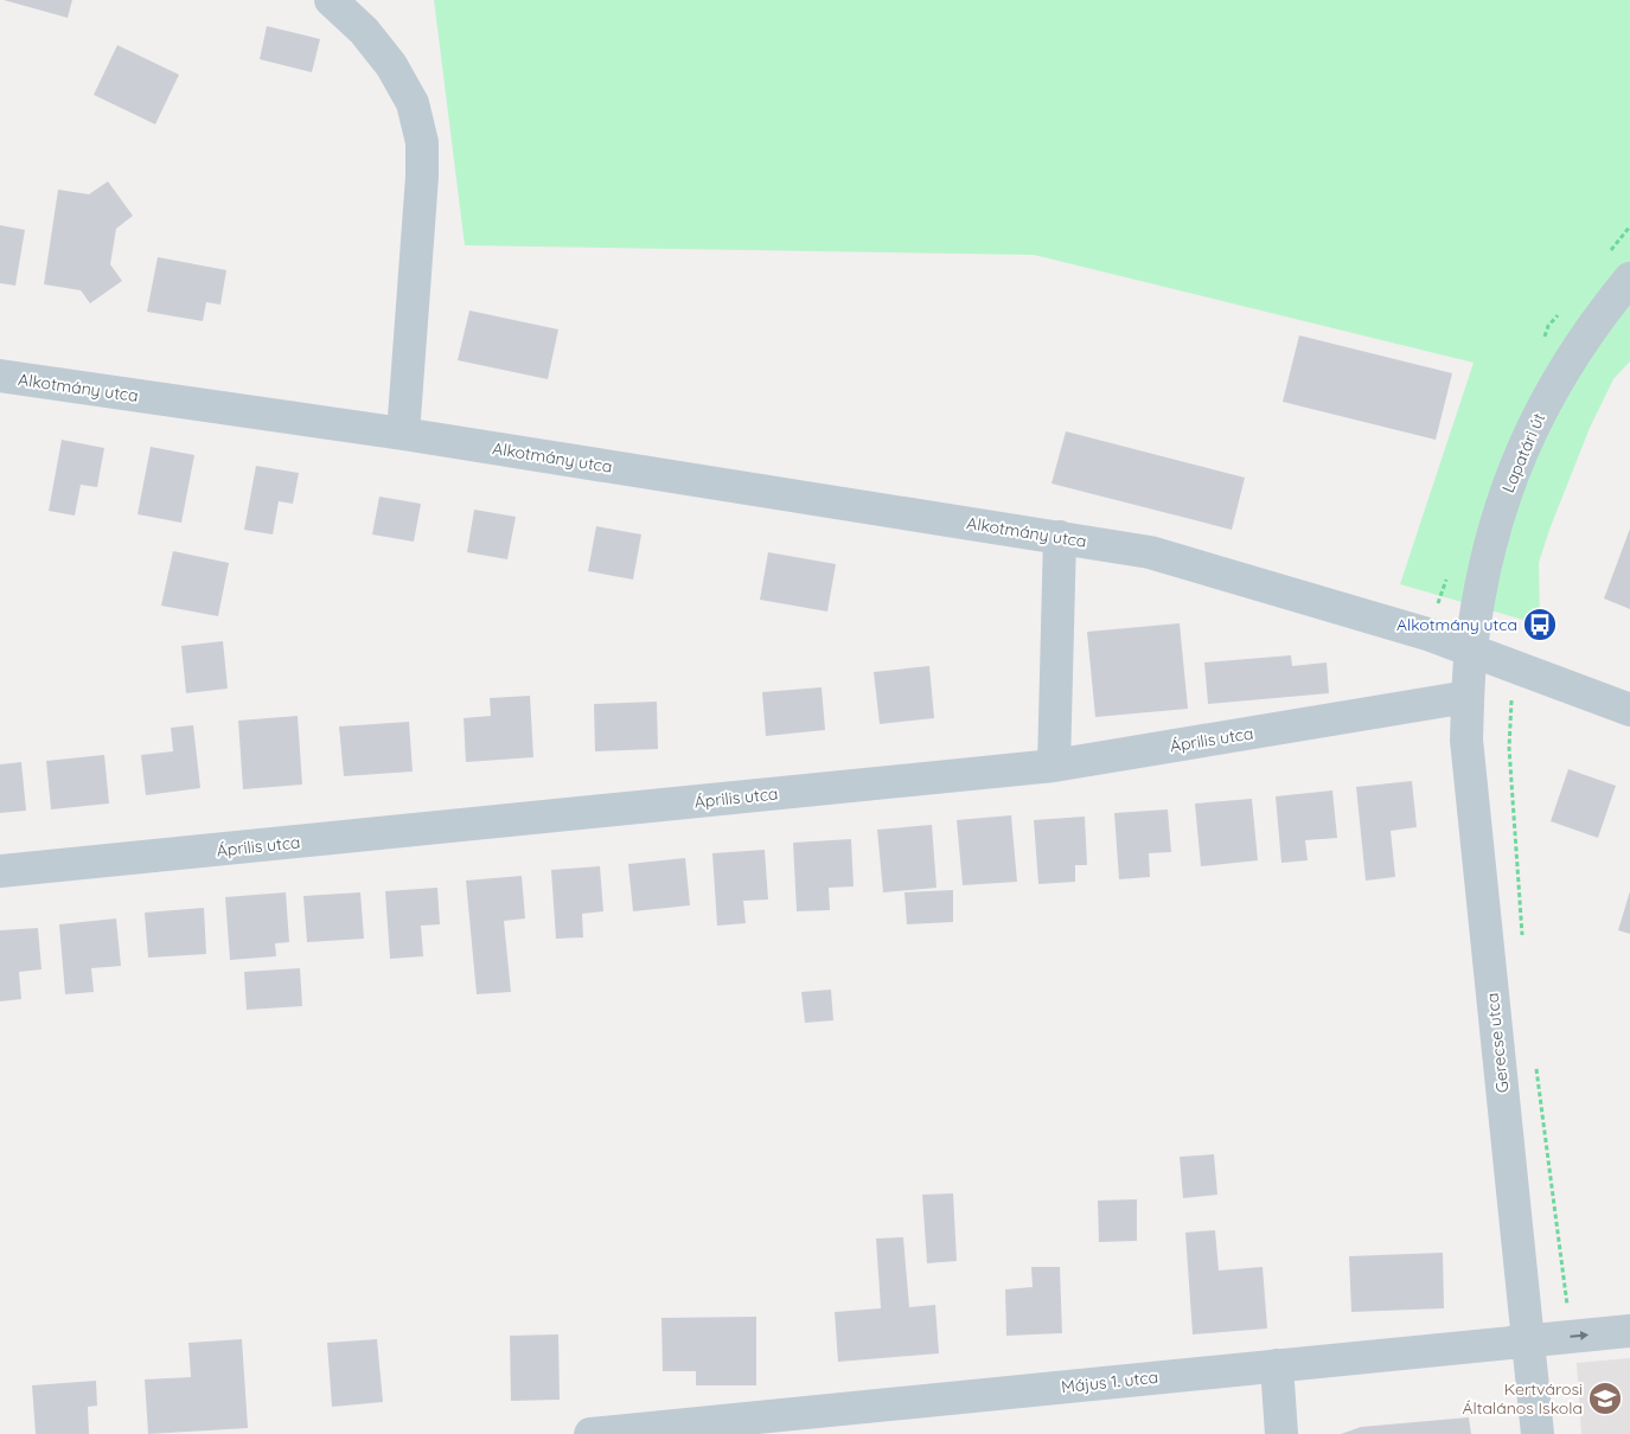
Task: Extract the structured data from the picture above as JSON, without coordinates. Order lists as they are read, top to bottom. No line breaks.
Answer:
{"streets":{"street":["Alkotmány utca","Lapatári út","Április utca","Gerecse utca","Május 1. utca"]},"crossings":[["Alkotmány utca","Lapatári út"],["Alkotmány utca","Gerecse utca"],["Lapatári út","Gerecse utca"],["Április utca","Gerecse utca"],["Gerecse utca","Május 1. utca"]],"places":{"bus stop":["Alkotmány utca"],"school or university":["Kertvárosi Általános Iskola"]}}
